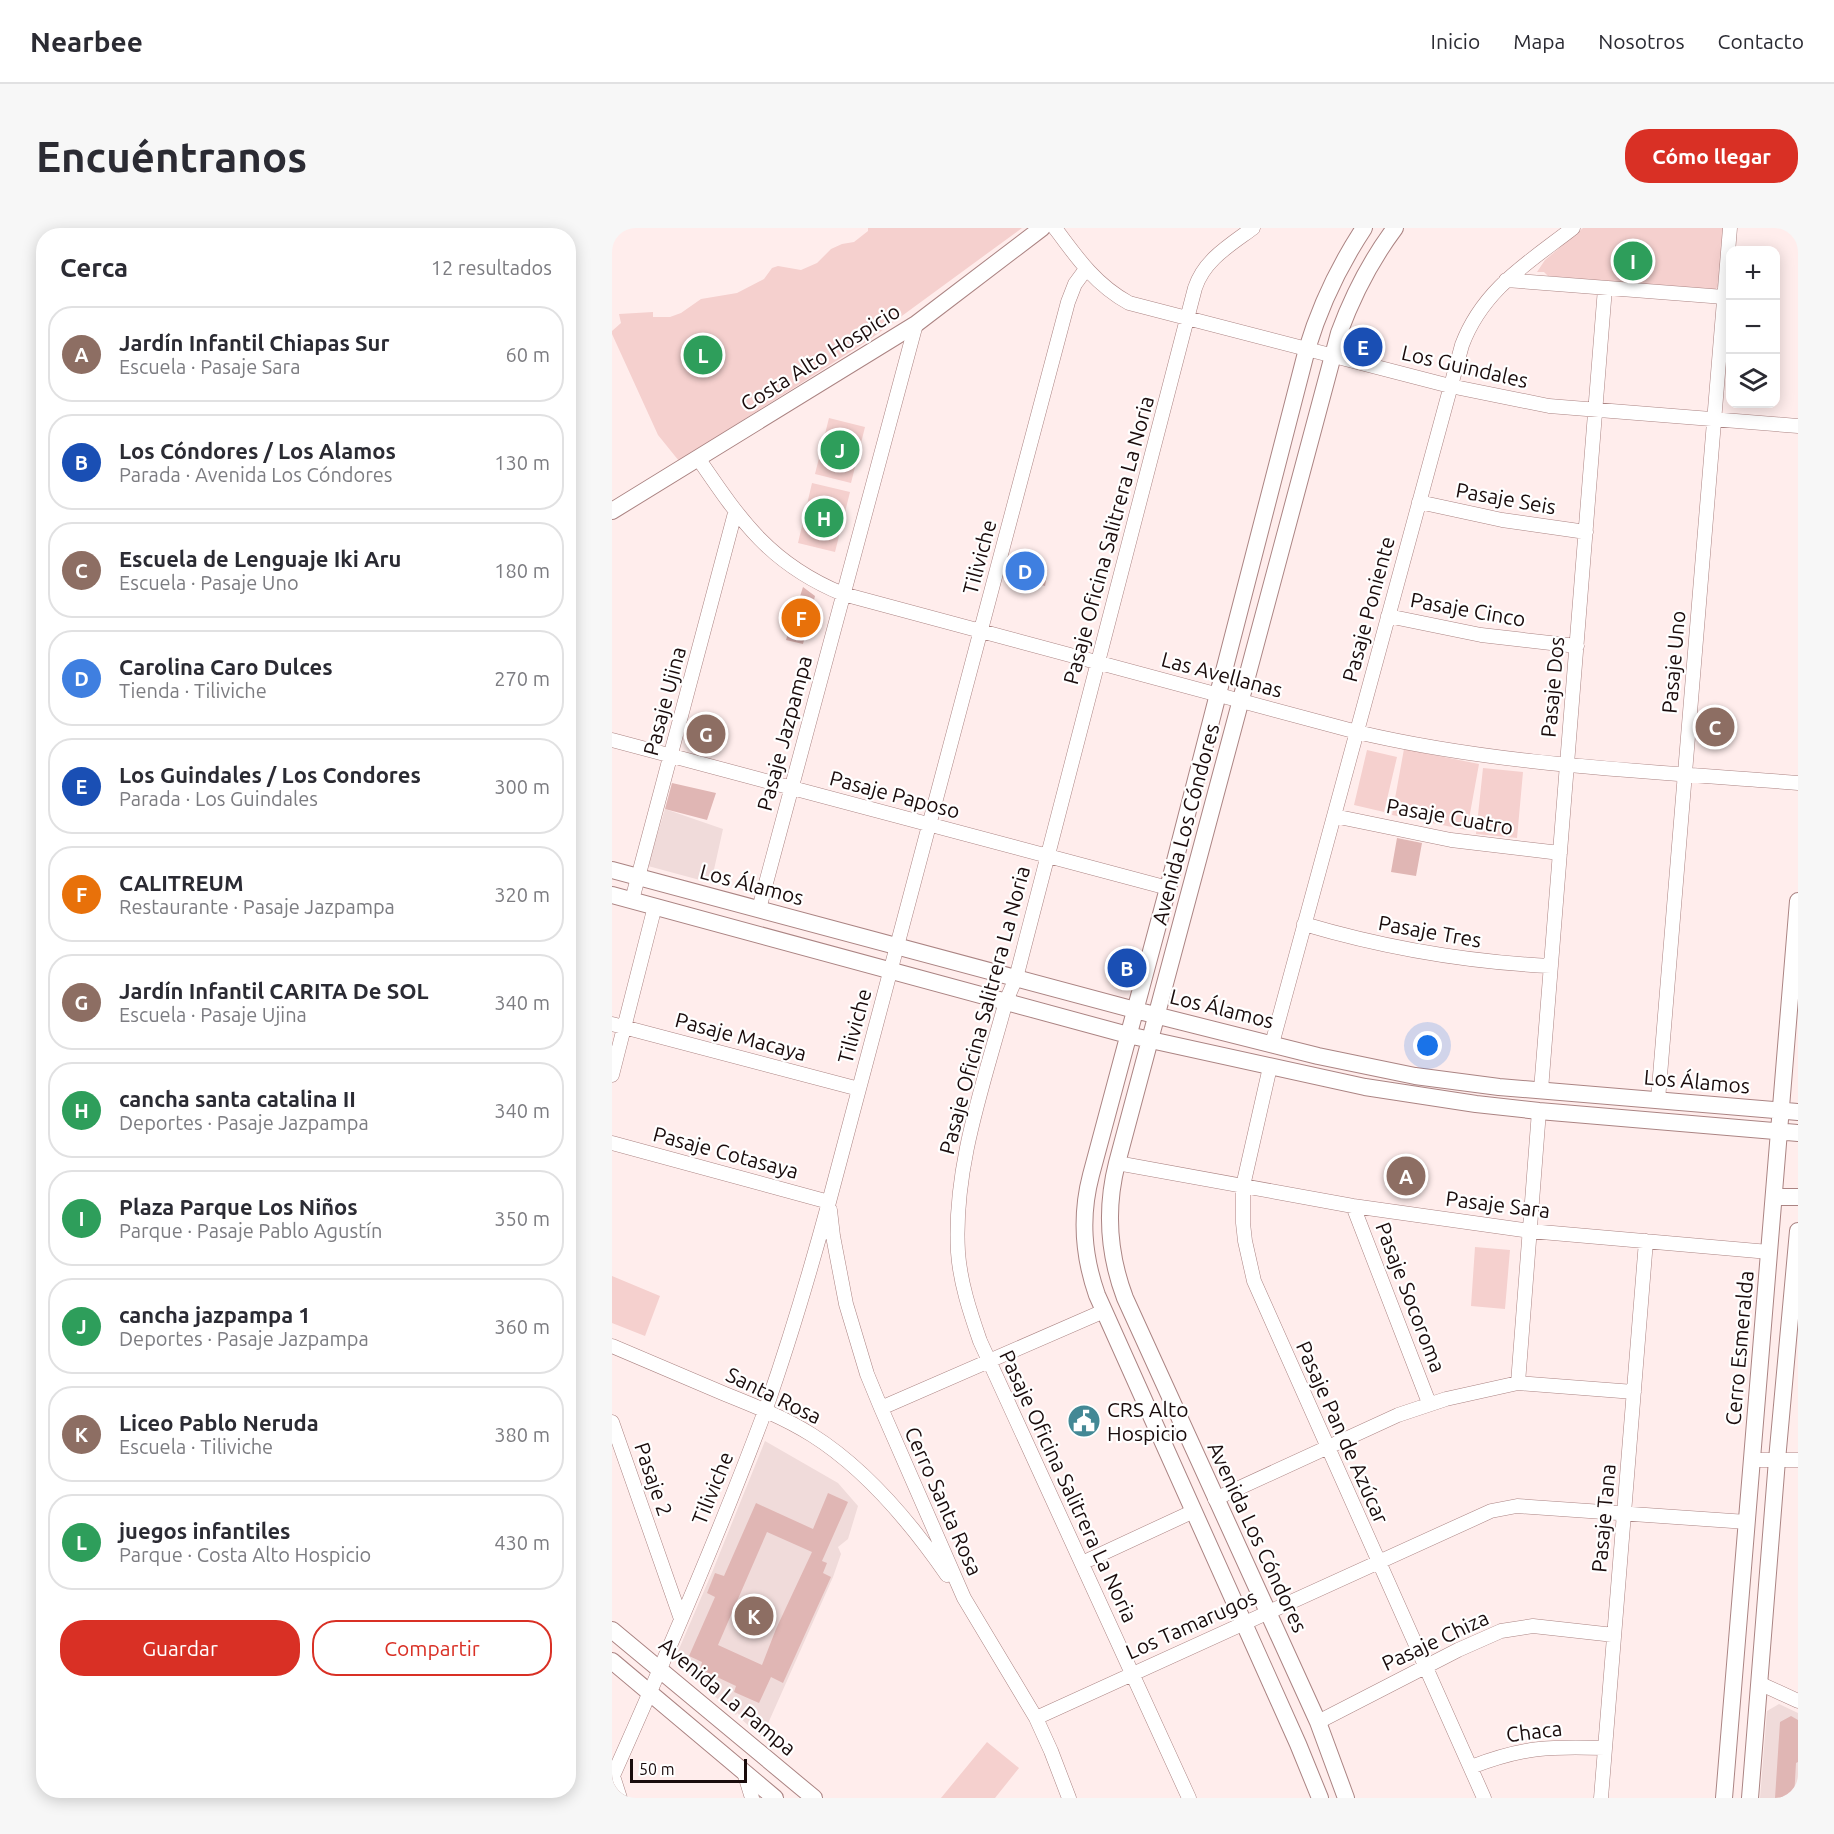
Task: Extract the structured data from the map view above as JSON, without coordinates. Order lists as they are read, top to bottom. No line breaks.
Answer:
{"streets":{"street":["Costa Alto Hospicio","Los Guindales","Pasaje Seis","Pasaje Oficina Salitrera La Noria","Tiliviche","Pasaje Poniente","Pasaje Cinco","Pasaje Uno","Las Avellanas","Pasaje Dos","Pasaje Ujina","Pasaje Jazpampa","Pasaje Paposo","Pasaje Cuatro","Avenida Los Cóndores","Los Álamos","Pasaje Tres","Pasaje Macaya","Pasaje Cotasaya","Pasaje Sara","Pasaje Socoroma","Cerro Esmeralda","Santa Rosa","Pasaje Pan de Azúcar","Pasaje 2","Cerro Santa Rosa","Pasaje Tana","Los Tamarugos","Pasaje Chiza","Avenida La Pampa","Chaca"]},"crossings":[["Costa Alto Hospicio","Las Avellanas"],["Costa Alto Hospicio","Pasaje Jazpampa"],["Los Guindales","Pasaje Oficina Salitrera La Noria"],["Los Guindales","Tiliviche"],["Los Guindales","Pasaje Poniente"],["Los Guindales","Pasaje Uno"],["Los Guindales","Pasaje Dos"],["Los Guindales","Avenida Los Cóndores"],["Pasaje Seis","Pasaje Poniente"],["Pasaje Seis","Pasaje Dos"],["Pasaje Oficina Salitrera La Noria","Las Avellanas"],["Pasaje Oficina Salitrera La Noria","Pasaje Paposo"],["Pasaje Oficina Salitrera La Noria","Los Álamos"],["Pasaje Oficina Salitrera La Noria","Los Tamarugos"],["Tiliviche","Las Avellanas"],["Tiliviche","Pasaje Paposo"],["Tiliviche","Los Álamos"],["Tiliviche","Pasaje Macaya"],["Tiliviche","Pasaje Cotasaya"],["Tiliviche","Santa Rosa"],["Tiliviche","Pasaje 2"],["Tiliviche","Cerro Santa Rosa"],["Tiliviche","Avenida La Pampa"],["Pasaje Poniente","Pasaje Cinco"],["Pasaje Poniente","Las Avellanas"],["Pasaje Poniente","Pasaje Cuatro"],["Pasaje Poniente","Los Álamos"],["Pasaje Poniente","Pasaje Tres"],["Pasaje Cinco","Pasaje Dos"],["Pasaje Uno","Las Avellanas"],["Pasaje Uno","Los Álamos"],["Las Avellanas","Pasaje Dos"],["Las Avellanas","Pasaje Ujina"],["Las Avellanas","Pasaje Jazpampa"],["Las Avellanas","Avenida Los Cóndores"],["Pasaje Dos","Pasaje Cuatro"],["Pasaje Dos","Los Álamos"],["Pasaje Dos","Pasaje Tres"],["Pasaje Ujina","Pasaje Paposo"],["Pasaje Ujina","Los Álamos"],["Pasaje Jazpampa","Pasaje Paposo"],["Pasaje Jazpampa","Los Álamos"],["Pasaje Paposo","Avenida Los Cóndores"],["Avenida Los Cóndores","Los Álamos"],["Avenida Los Cóndores","Pasaje Sara"],["Avenida Los Cóndores","Los Tamarugos"],["Avenida Los Cóndores","Pasaje Chiza"],["Los Álamos","Cerro Esmeralda"],["Los Álamos","Pasaje Pan de Azúcar"],["Pasaje Cotasaya","Cerro Santa Rosa"],["Pasaje Sara","Pasaje Socoroma"],["Pasaje Sara","Cerro Esmeralda"],["Pasaje Sara","Pasaje Pan de Azúcar"],["Pasaje Sara","Pasaje Tana"],["Cerro Esmeralda","Los Tamarugos"],["Santa Rosa","Cerro Santa Rosa"],["Pasaje Pan de Azúcar","Los Tamarugos"],["Pasaje Pan de Azúcar","Pasaje Chiza"],["Pasaje Pan de Azúcar","Chaca"],["Cerro Santa Rosa","Los Tamarugos"],["Pasaje Tana","Los Tamarugos"],["Pasaje Tana","Pasaje Chiza"],["Pasaje Tana","Chaca"]],"places":{"public building":["CRS Alto Hospicio"]},"scale_bar":"50 m","page":{"header":"Nearbee","nav":["Inicio","Mapa","Nosotros","Contacto"],"buttons":["Cómo llegar",["Guardar","Compartir"]],"title":"Encuéntranos","heading":["Cerca","12 resultados"],"pins":["I","E","L","J","H","D","F","C","G","B","A","K"],"map_buttons":["+","−"],"list":[{"mark":"A","name":"Jardín Infantil Chiapas Sur","note":"Escuela · Pasaje Sara","value":"60 m"},{"mark":"B","name":"Los Cóndores / Los Alamos","note":"Parada · Avenida Los Cóndores","value":"130 m"},{"mark":"C","name":"Escuela de Lenguaje Iki Aru","note":"Escuela · Pasaje Uno","value":"180 m"},{"mark":"D","name":"Carolina Caro Dulces","note":"Tienda · Tiliviche","value":"270 m"},{"mark":"E","name":"Los Guindales / Los Condores","note":"Parada · Los Guindales","value":"300 m"},{"mark":"F","name":"CALITREUM","note":"Restaurante · Pasaje Jazpampa","value":"320 m"},{"mark":"G","name":"Jardín Infantil CARITA De SOL","note":"Escuela · Pasaje Ujina","value":"340 m"},{"mark":"H","name":"cancha santa catalina II","note":"Deportes · Pasaje Jazpampa","value":"340 m"},{"mark":"I","name":"Plaza Parque Los Niños","note":"Parque · Pasaje Pablo Agustín","value":"350 m"},{"mark":"J","name":"cancha jazpampa 1","note":"Deportes · Pasaje Jazpampa","value":"360 m"},{"mark":"K","name":"Liceo Pablo Neruda","note":"Escuela · Tiliviche","value":"380 m"},{"mark":"L","name":"juegos infantiles","note":"Parque · Costa Alto Hospicio","value":"430 m"}],"scale":"50 m"}}
